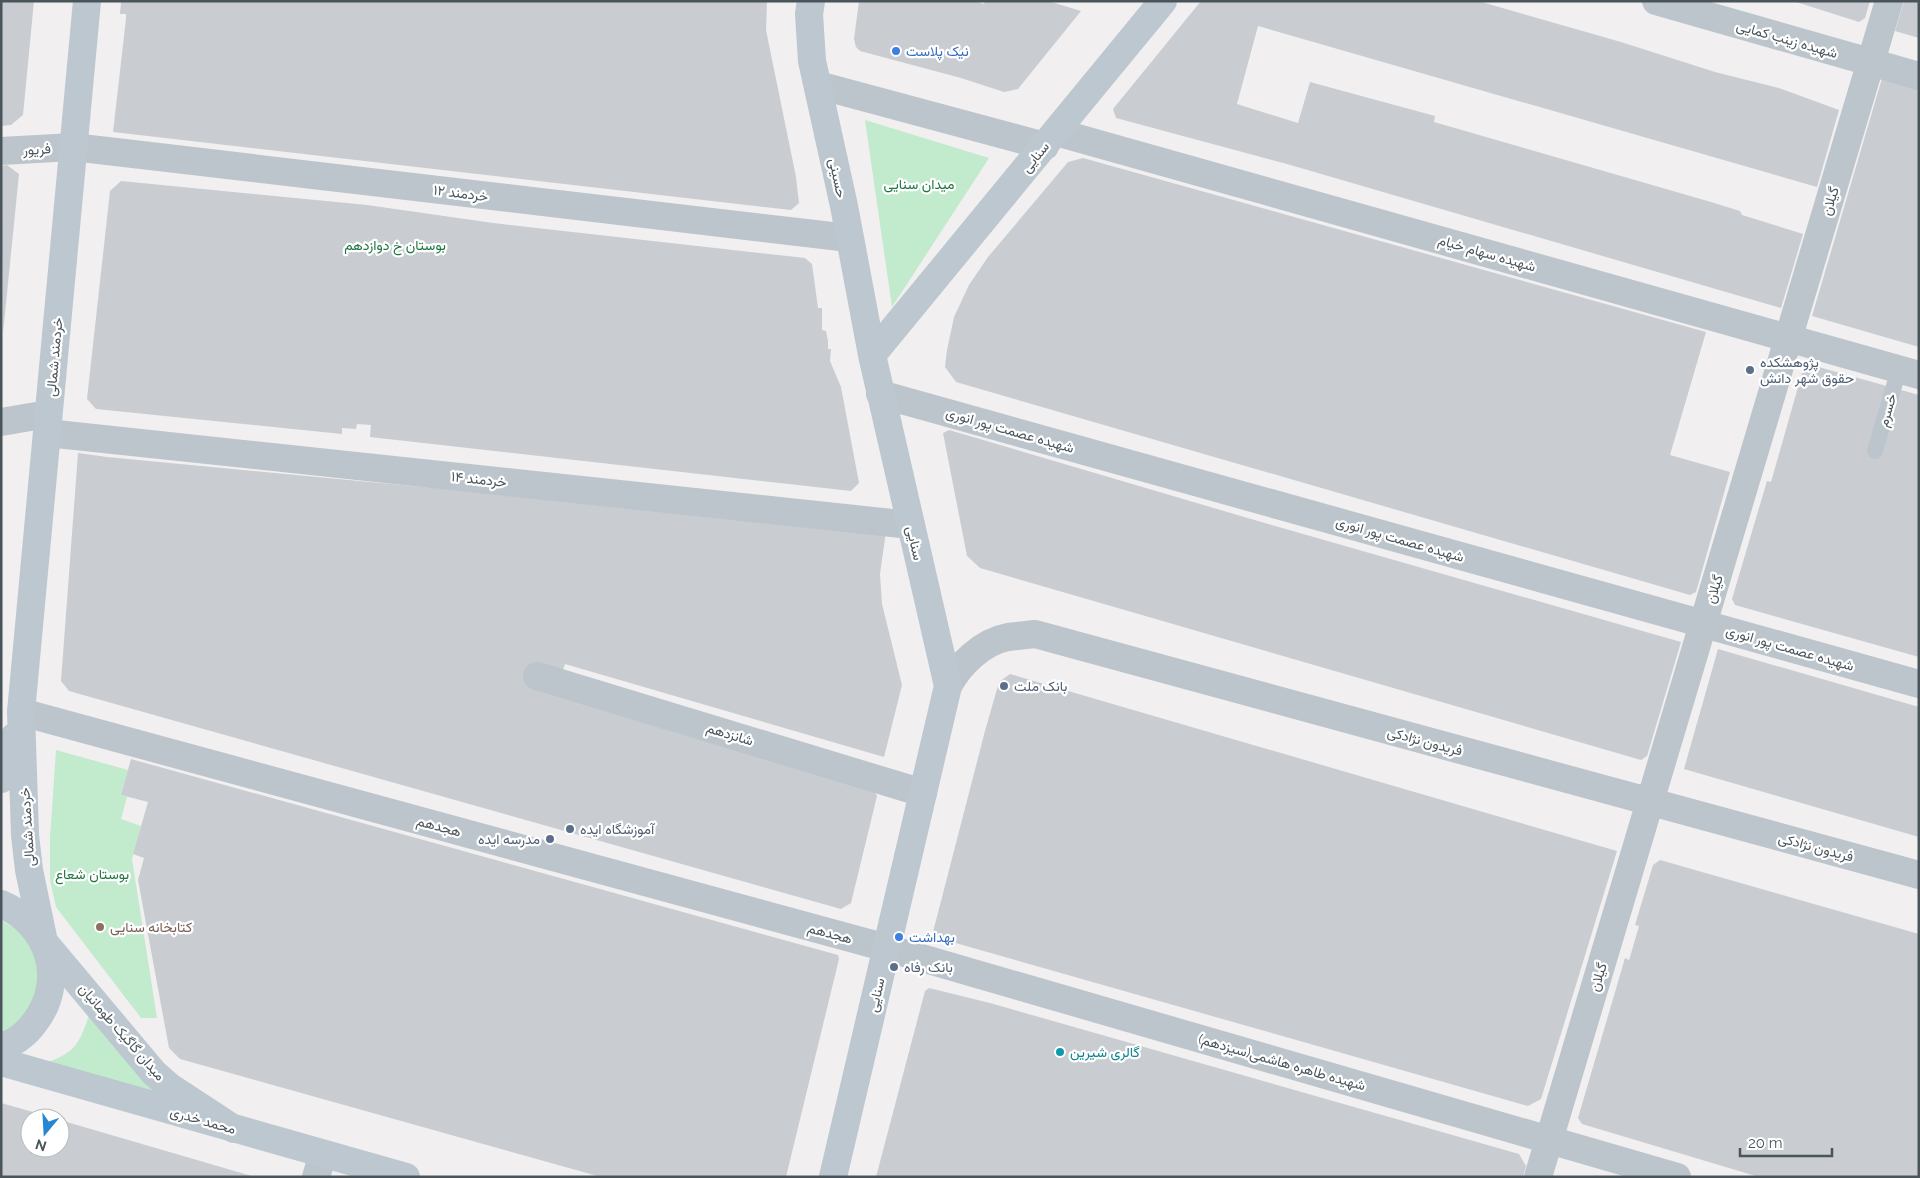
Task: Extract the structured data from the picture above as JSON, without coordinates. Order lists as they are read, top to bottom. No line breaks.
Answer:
{"streets":{"street":["شهیده زینب کمایی","فریور","سنایی","حسینی","خردمند ۱۲","گیلان","شهیده سهام خیام","خردمند شمالی","شهیده عصمت پور انوری","خردمند ۱۴","شانزدهم","فریدون نژادکی","هجدهم","میدان گاگیک طومانیان","شهیده طاهره هاشمی(سیزدهم)","محمد خدری"],"lane":["خسرم"]},"crossings":[["شهیده زینب کمایی","گیلان"],["فریور","خردمند ۱۲"],["فریور","خردمند شمالی"],["سنایی","حسینی"],["سنایی","شهیده سهام خیام"],["سنایی","شهیده عصمت پور انوری"],["سنایی","خردمند ۱۴"],["سنایی","شانزدهم"],["سنایی","فریدون نژادکی"],["سنایی","هجدهم"],["سنایی","شهیده طاهره هاشمی(سیزدهم)"],["حسینی","خردمند ۱۲"],["خردمند ۱۲","خردمند شمالی"],["گیلان","شهیده سهام خیام"],["گیلان","شهیده عصمت پور انوری"],["گیلان","فریدون نژادکی"],["گیلان","شهیده طاهره هاشمی(سیزدهم)"],["شهیده سهام خیام","خسرم"],["خردمند شمالی","خردمند ۱۴"],["خردمند شمالی","هجدهم"],["خردمند شمالی","میدان گاگیک طومانیان"],["هجدهم","شهیده طاهره هاشمی(سیزدهم)"],["میدان گاگیک طومانیان","محمد خدری"]],"parks":["میدان سنایی","بوستان خ دوازدهم","بوستان شعاع"],"places":["نیک پلاست","پژوهشکده حقوق شهر دانش","بانک ملت","آموزشگاه ایده","مدرسه ایده","كتابخانه سنایی","بهداشت","بانک رفاه","گالری شیرین"],"scale_bar":"20 m","north":"bottom"}
